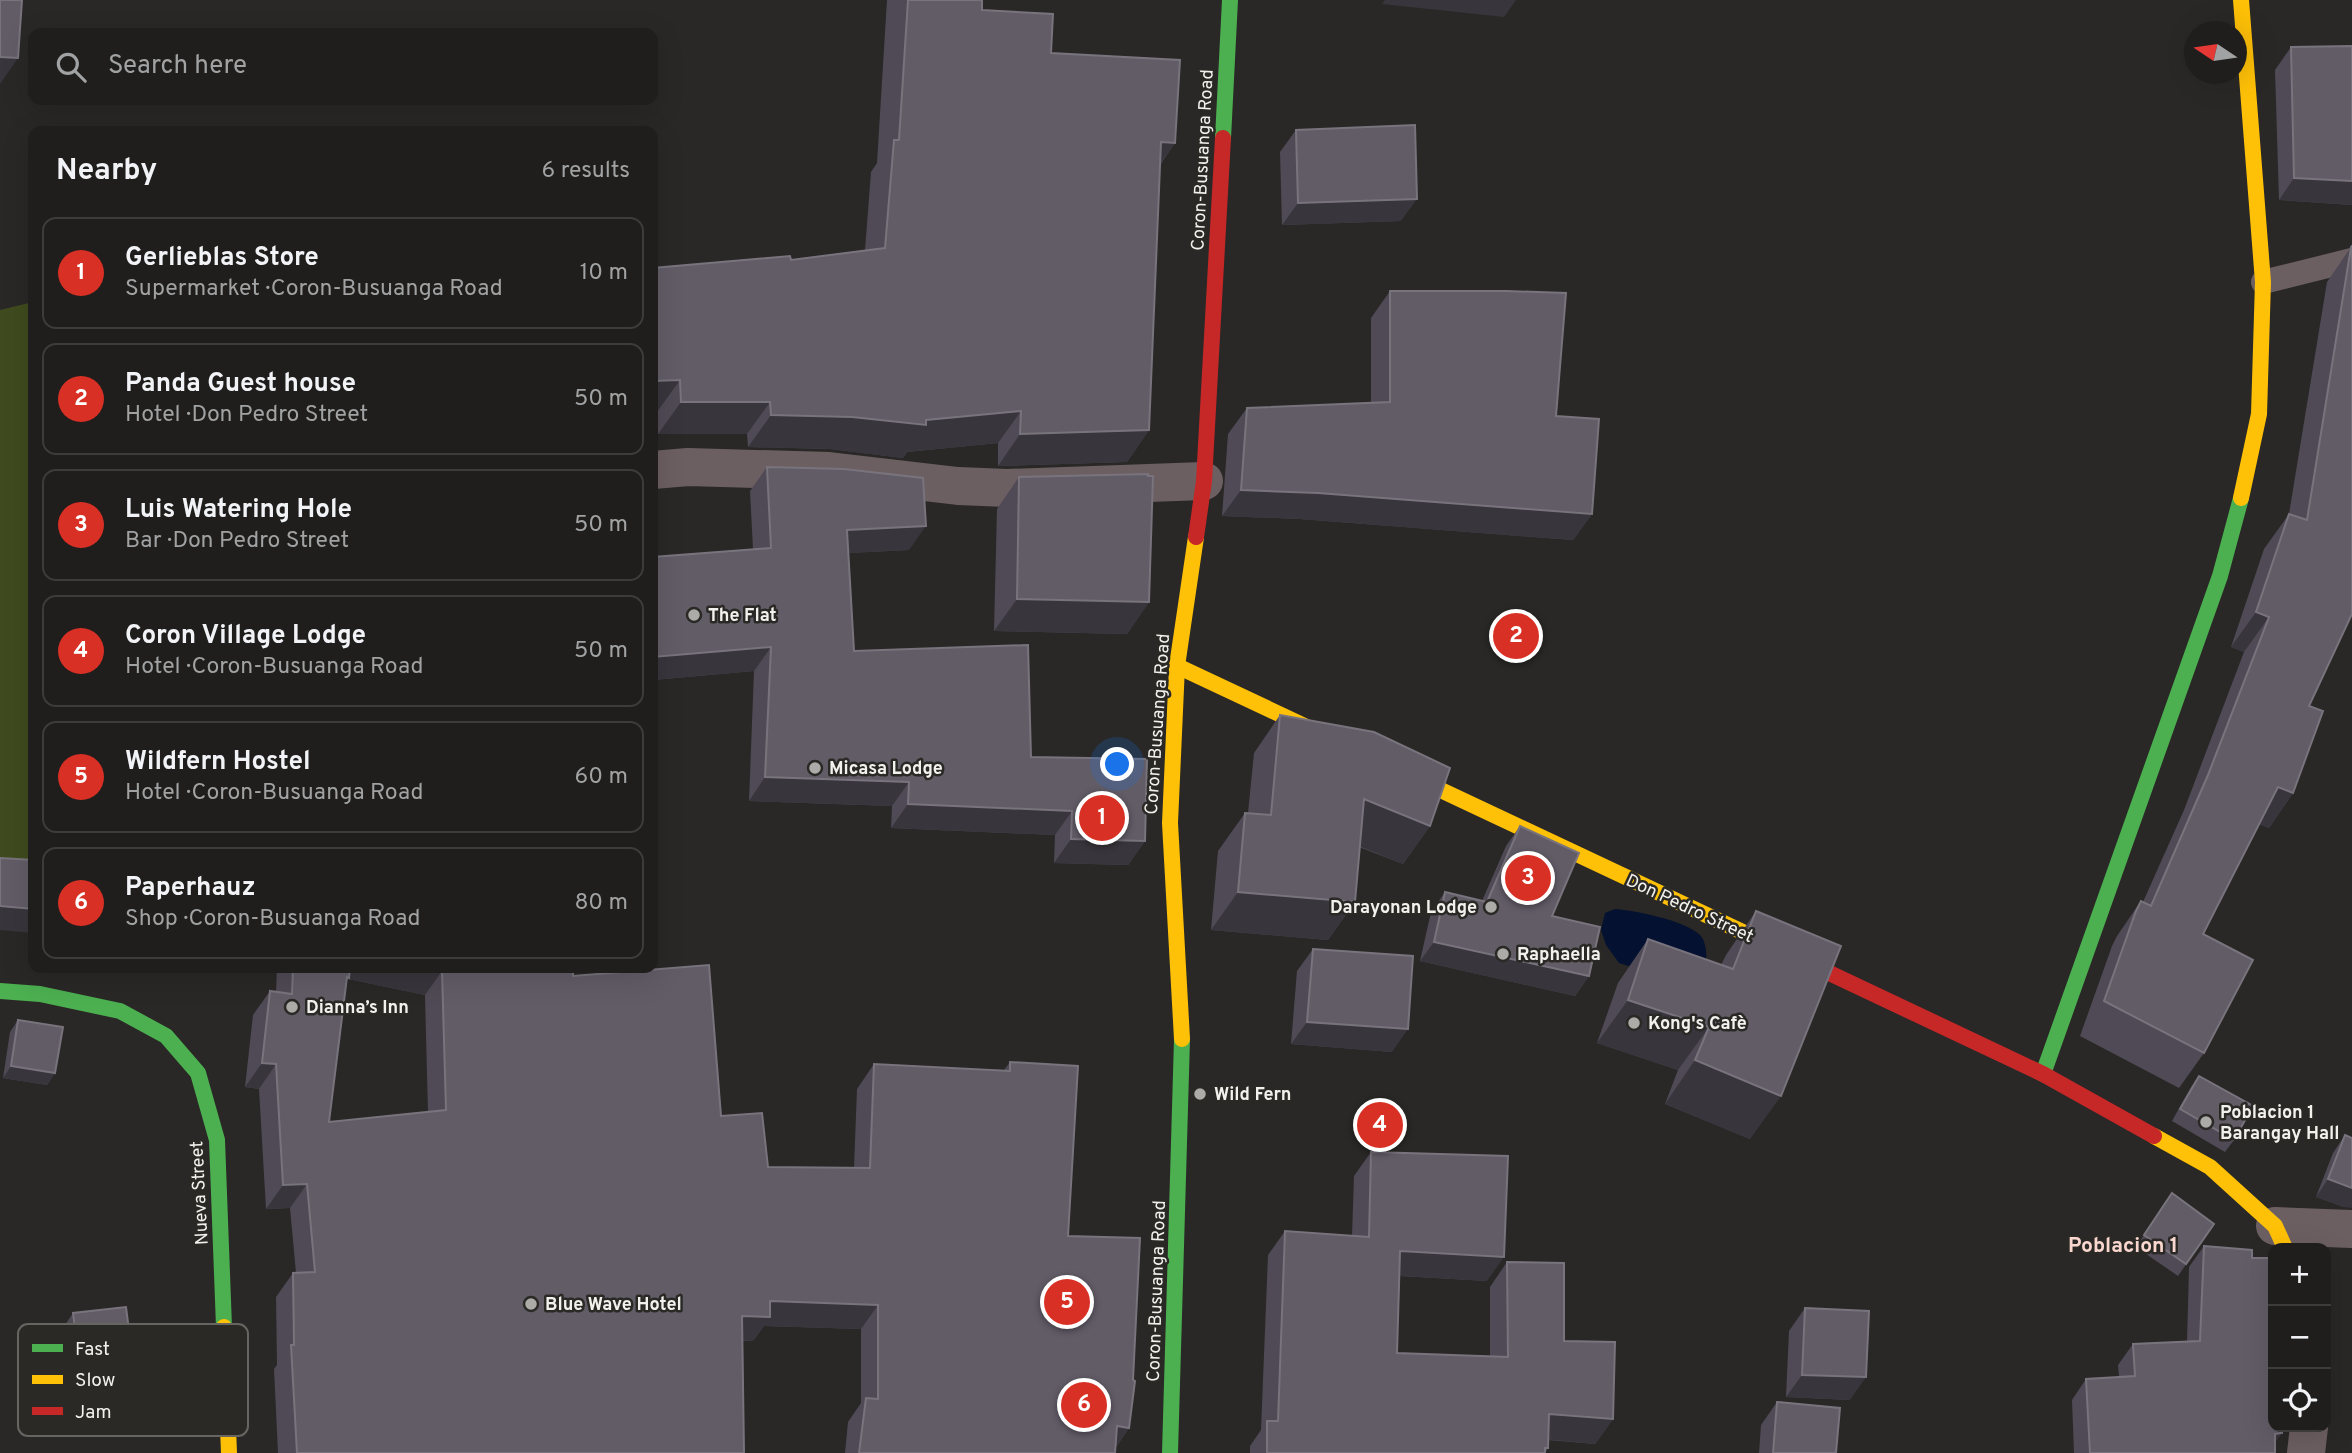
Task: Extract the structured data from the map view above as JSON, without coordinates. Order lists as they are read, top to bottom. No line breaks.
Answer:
{"streets":{"street":["Coron-Busuanga Road","Don Pedro Street","Nueva Street"]},"districts":["Poblacion 1"],"places":["The Flat","Micasa Lodge","Darayonan Lodge","Raphaella","Dianna’s Inn","Kong's Cafè","Wild Fern","Poblacion 1 Barangay Hall","Blue Wave Hotel"],"legend":["Fast","Slow","Jam"],"north":"left","page":{"search":"Search here","heading":["Nearby","6 results"],"list":[{"mark":"1","name":"Gerlieblas Store","note":"Supermarket · Coron-Busuanga Road","value":"10 m"},{"mark":"2","name":"Panda Guest house","note":"Hotel · Don Pedro Street","value":"50 m"},{"mark":"3","name":"Luis Watering Hole","note":"Bar · Don Pedro Street","value":"50 m"},{"mark":"4","name":"Coron Village Lodge","note":"Hotel · Coron-Busuanga Road","value":"50 m"},{"mark":"5","name":"Wildfern Hostel","note":"Hotel · Coron-Busuanga Road","value":"60 m"},{"mark":"6","name":"Paperhauz","note":"Shop · Coron-Busuanga Road","value":"80 m"}],"pins":["2","1","3","4","5","6"],"map_buttons":["+","−"]}}
